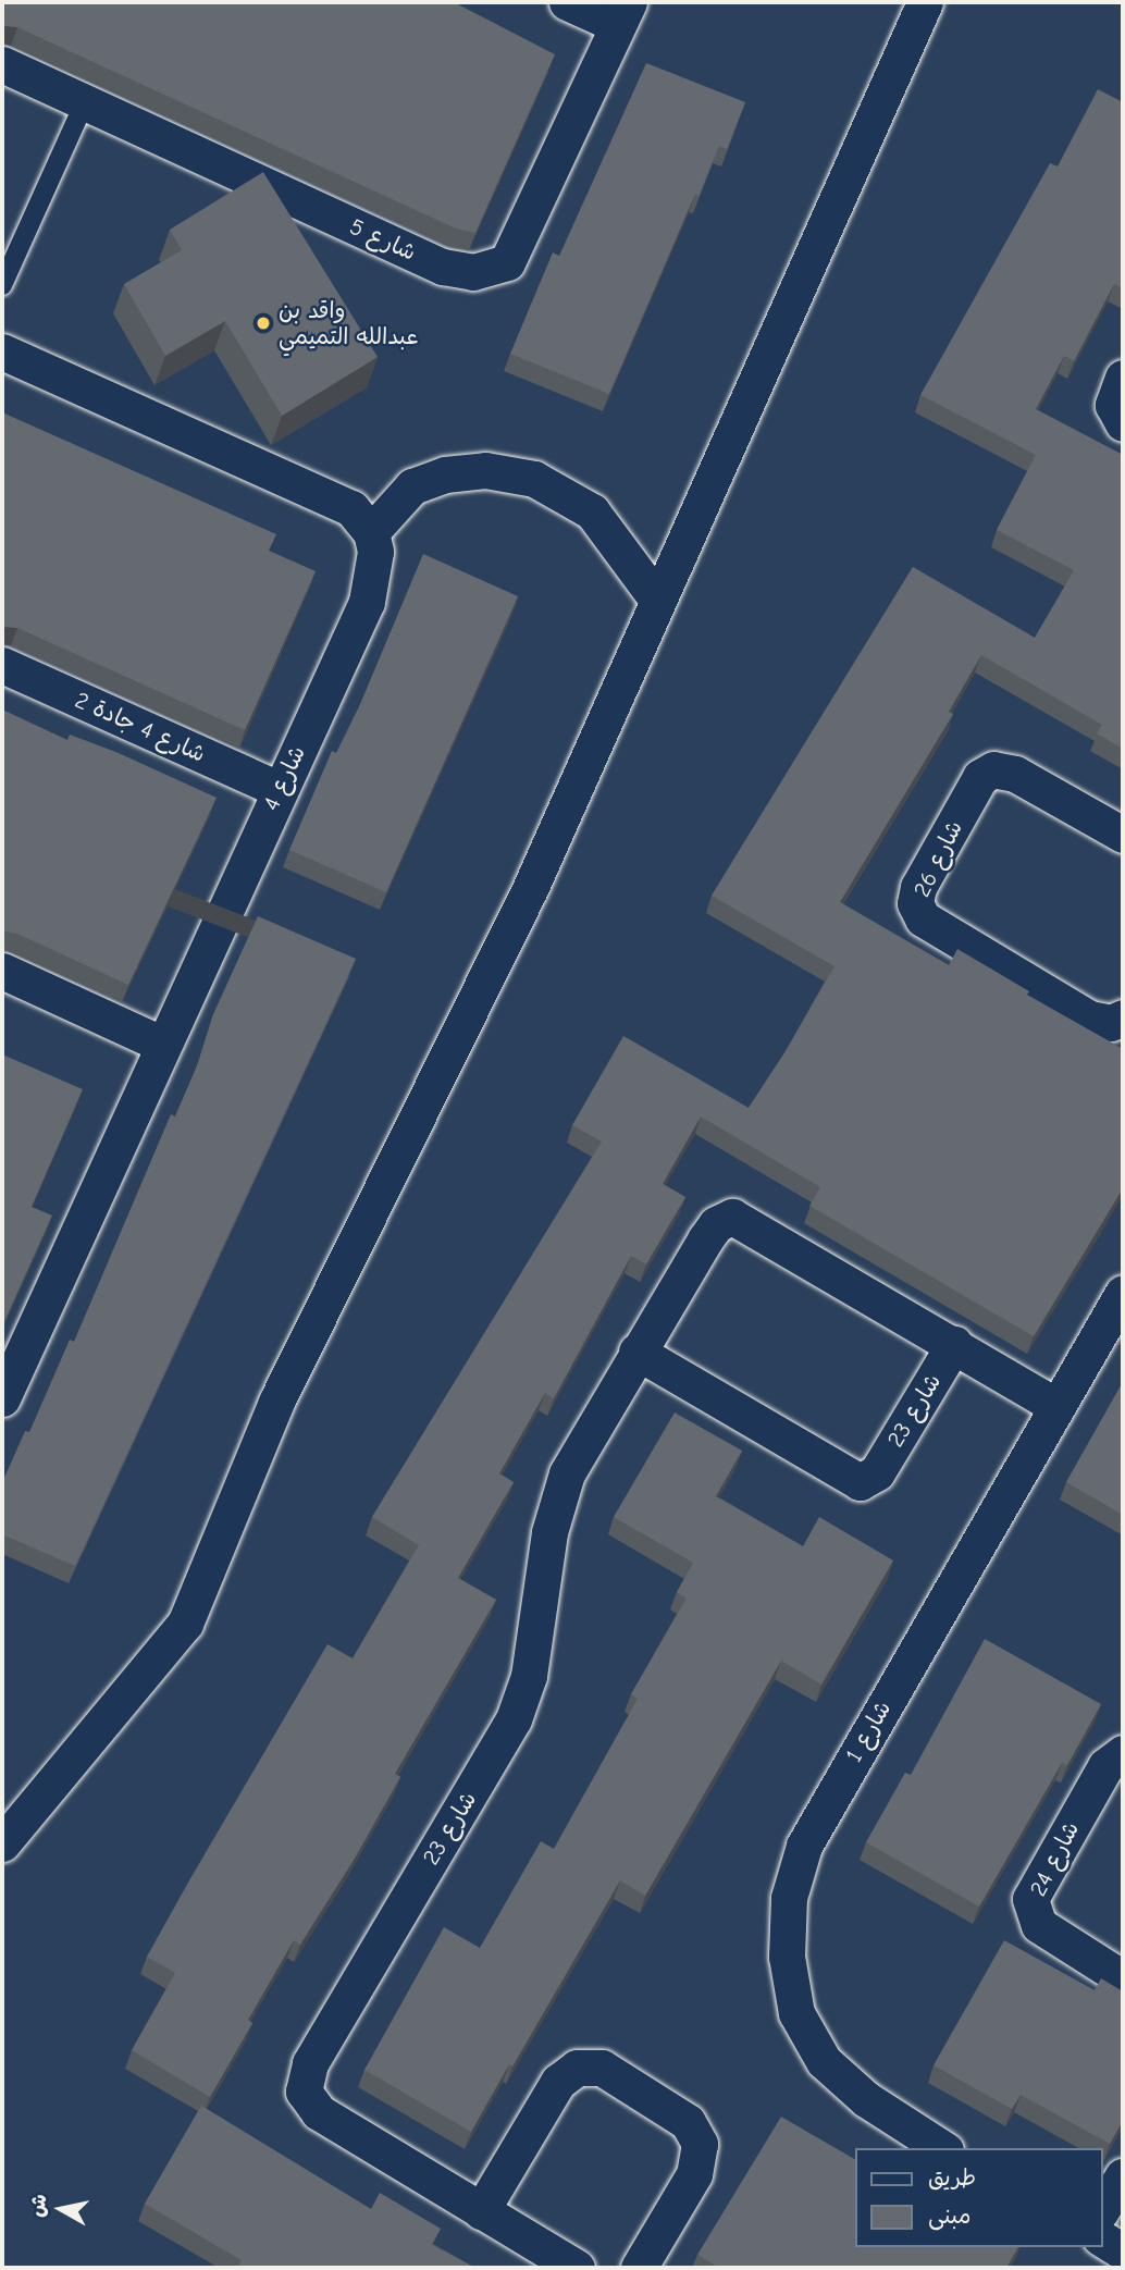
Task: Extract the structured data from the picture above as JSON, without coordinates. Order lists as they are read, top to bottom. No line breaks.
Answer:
{"streets":{"street":["شارع 5","شارع 4 جادة 2","شارع 4","شارع 26","شارع 23","شارع 1","شارع 24"]},"crossings":[["شارع 4 جادة 2","شارع 4"],["شارع 23","شارع 1"]],"places":["واقد بن عبدالله التميمي"],"legend":["طريق","مبنى"],"north":"left"}
